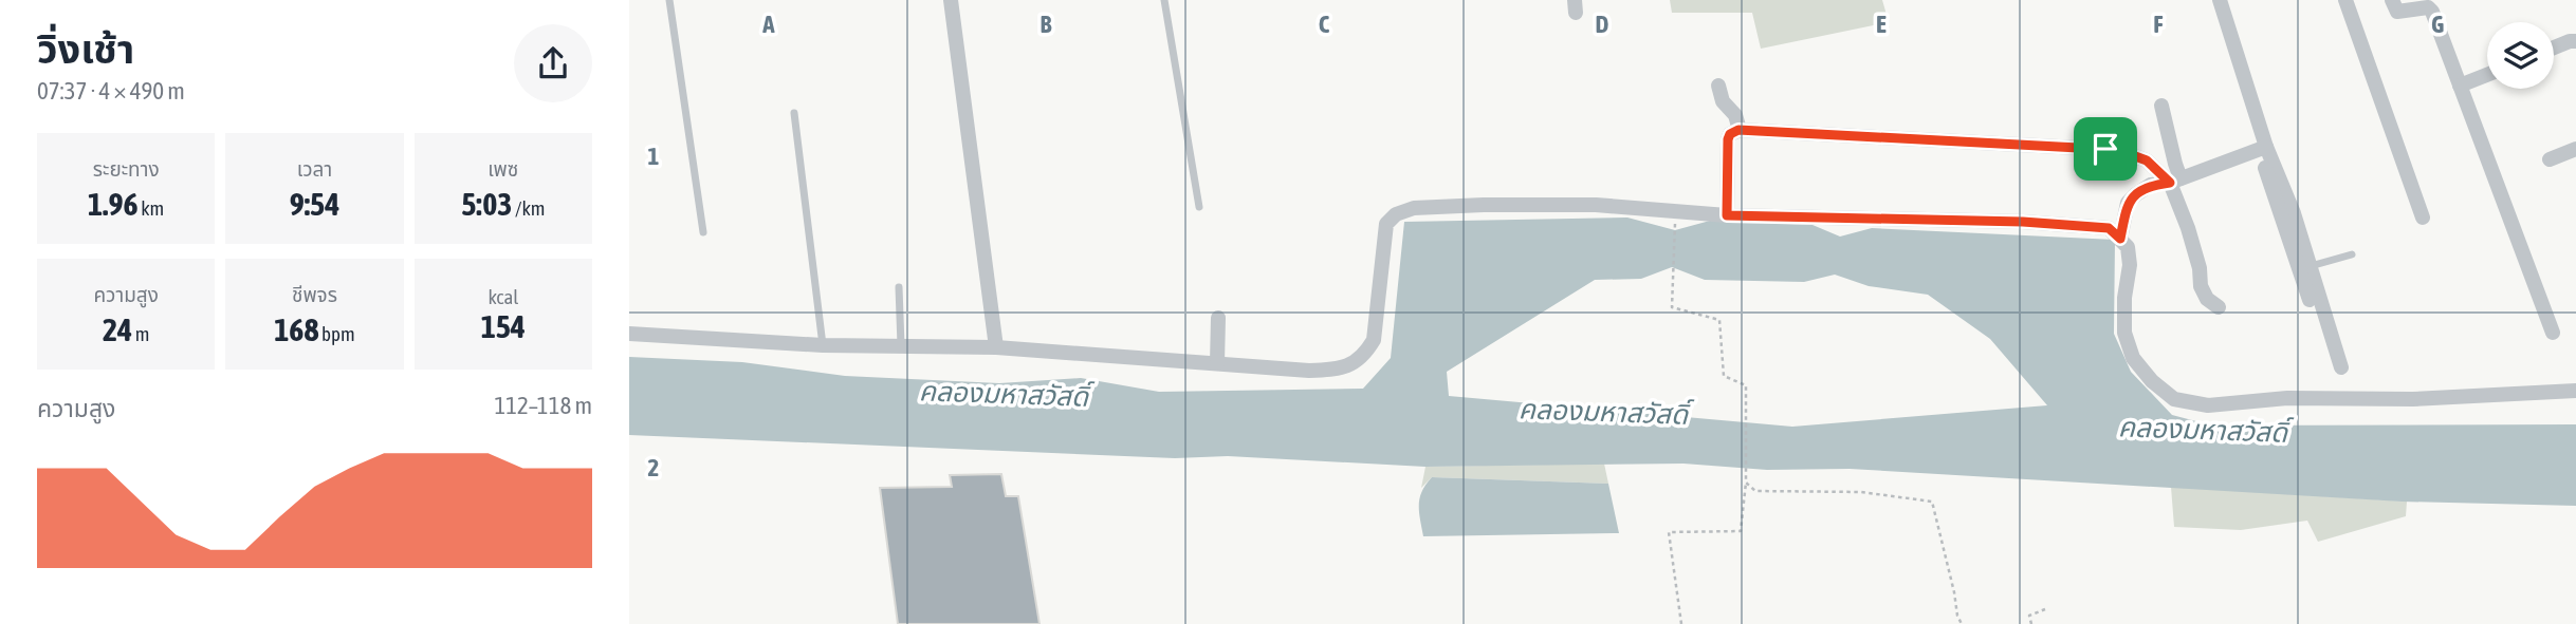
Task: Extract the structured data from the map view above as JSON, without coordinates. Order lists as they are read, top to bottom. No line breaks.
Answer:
{"water":["คลองมหาสวัสดิ์"],"page":{"heading":["วิ่งเช้า","07:37 · 4 × 490 m"],"stats":[["ระยะทาง","1.96 km"],["เวลา","9:54"],["เพซ","5:03 /km"],["ความสูง","24 m"],["ชีพจร","168 bpm"],["kcal","154"]],"chart":["ความสูง","112–118 m"]},"grid":{"columns":["A","B","C","D","E","F","G"],"rows":["1","2"]}}
